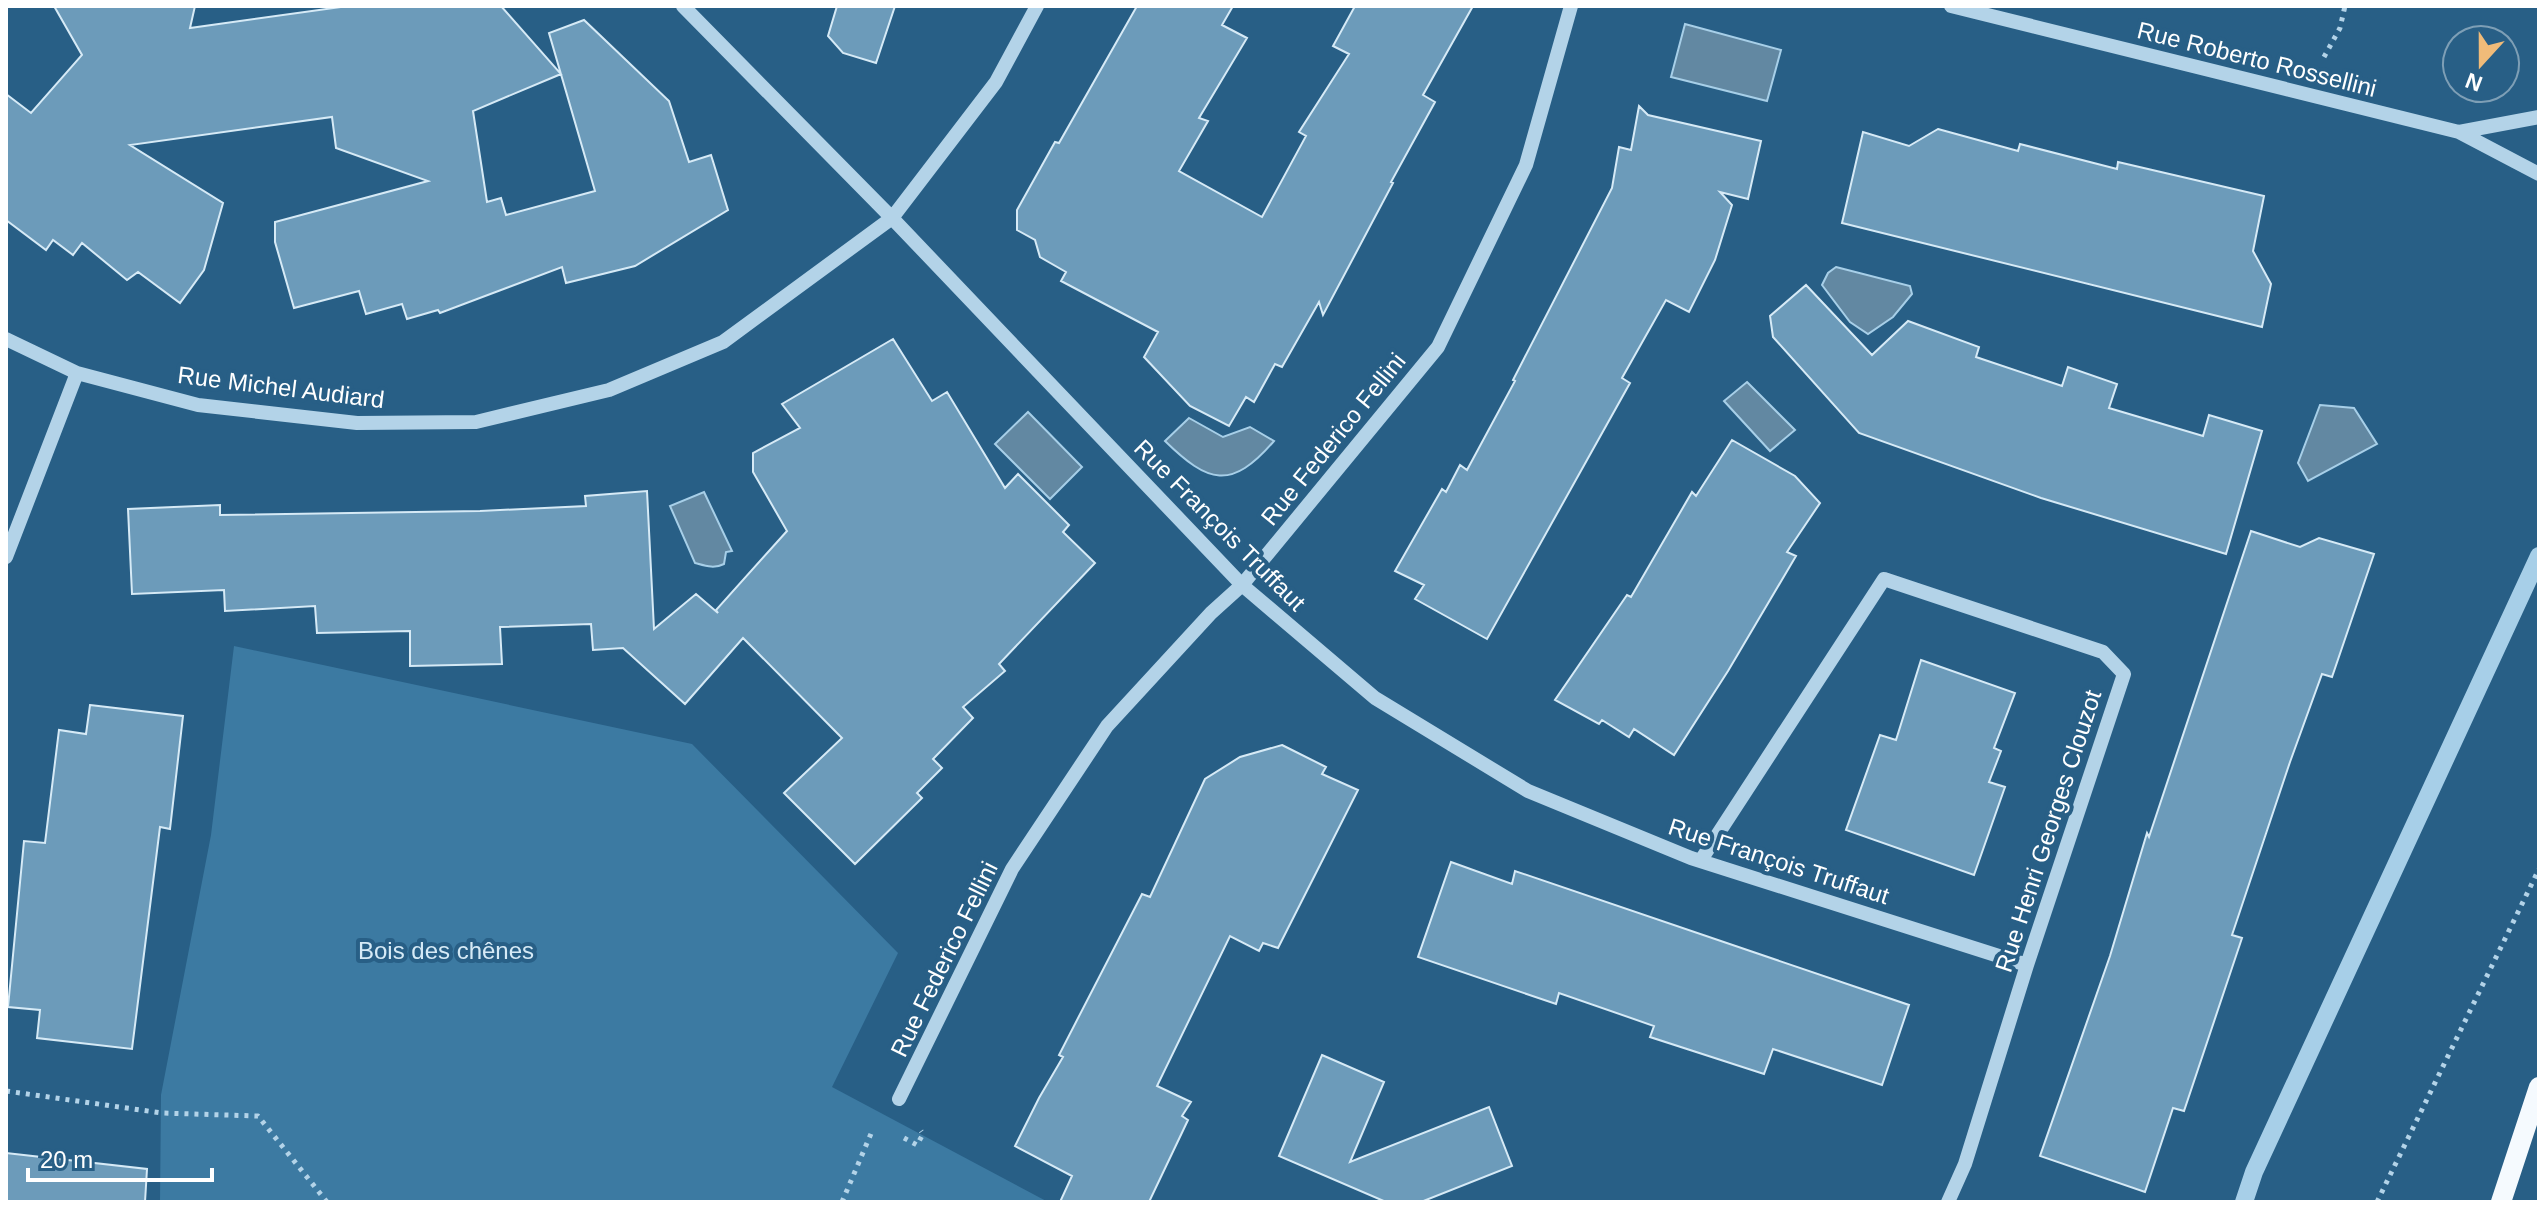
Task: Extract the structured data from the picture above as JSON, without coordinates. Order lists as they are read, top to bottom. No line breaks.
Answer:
{"streets":{"street":["Rue Roberto Rossellini","Rue Michel Audiard","Rue Federico Fellini","Rue François Truffaut","Rue Henri Georges Clouzot"]},"crossings":[["Rue Michel Audiard","Rue François Truffaut"],["Rue Federico Fellini","Rue François Truffaut"],["Rue François Truffaut","Rue Henri Georges Clouzot"]],"parks":["Bois des chênes"],"scale_bar":"20 m","north":"bottom"}
